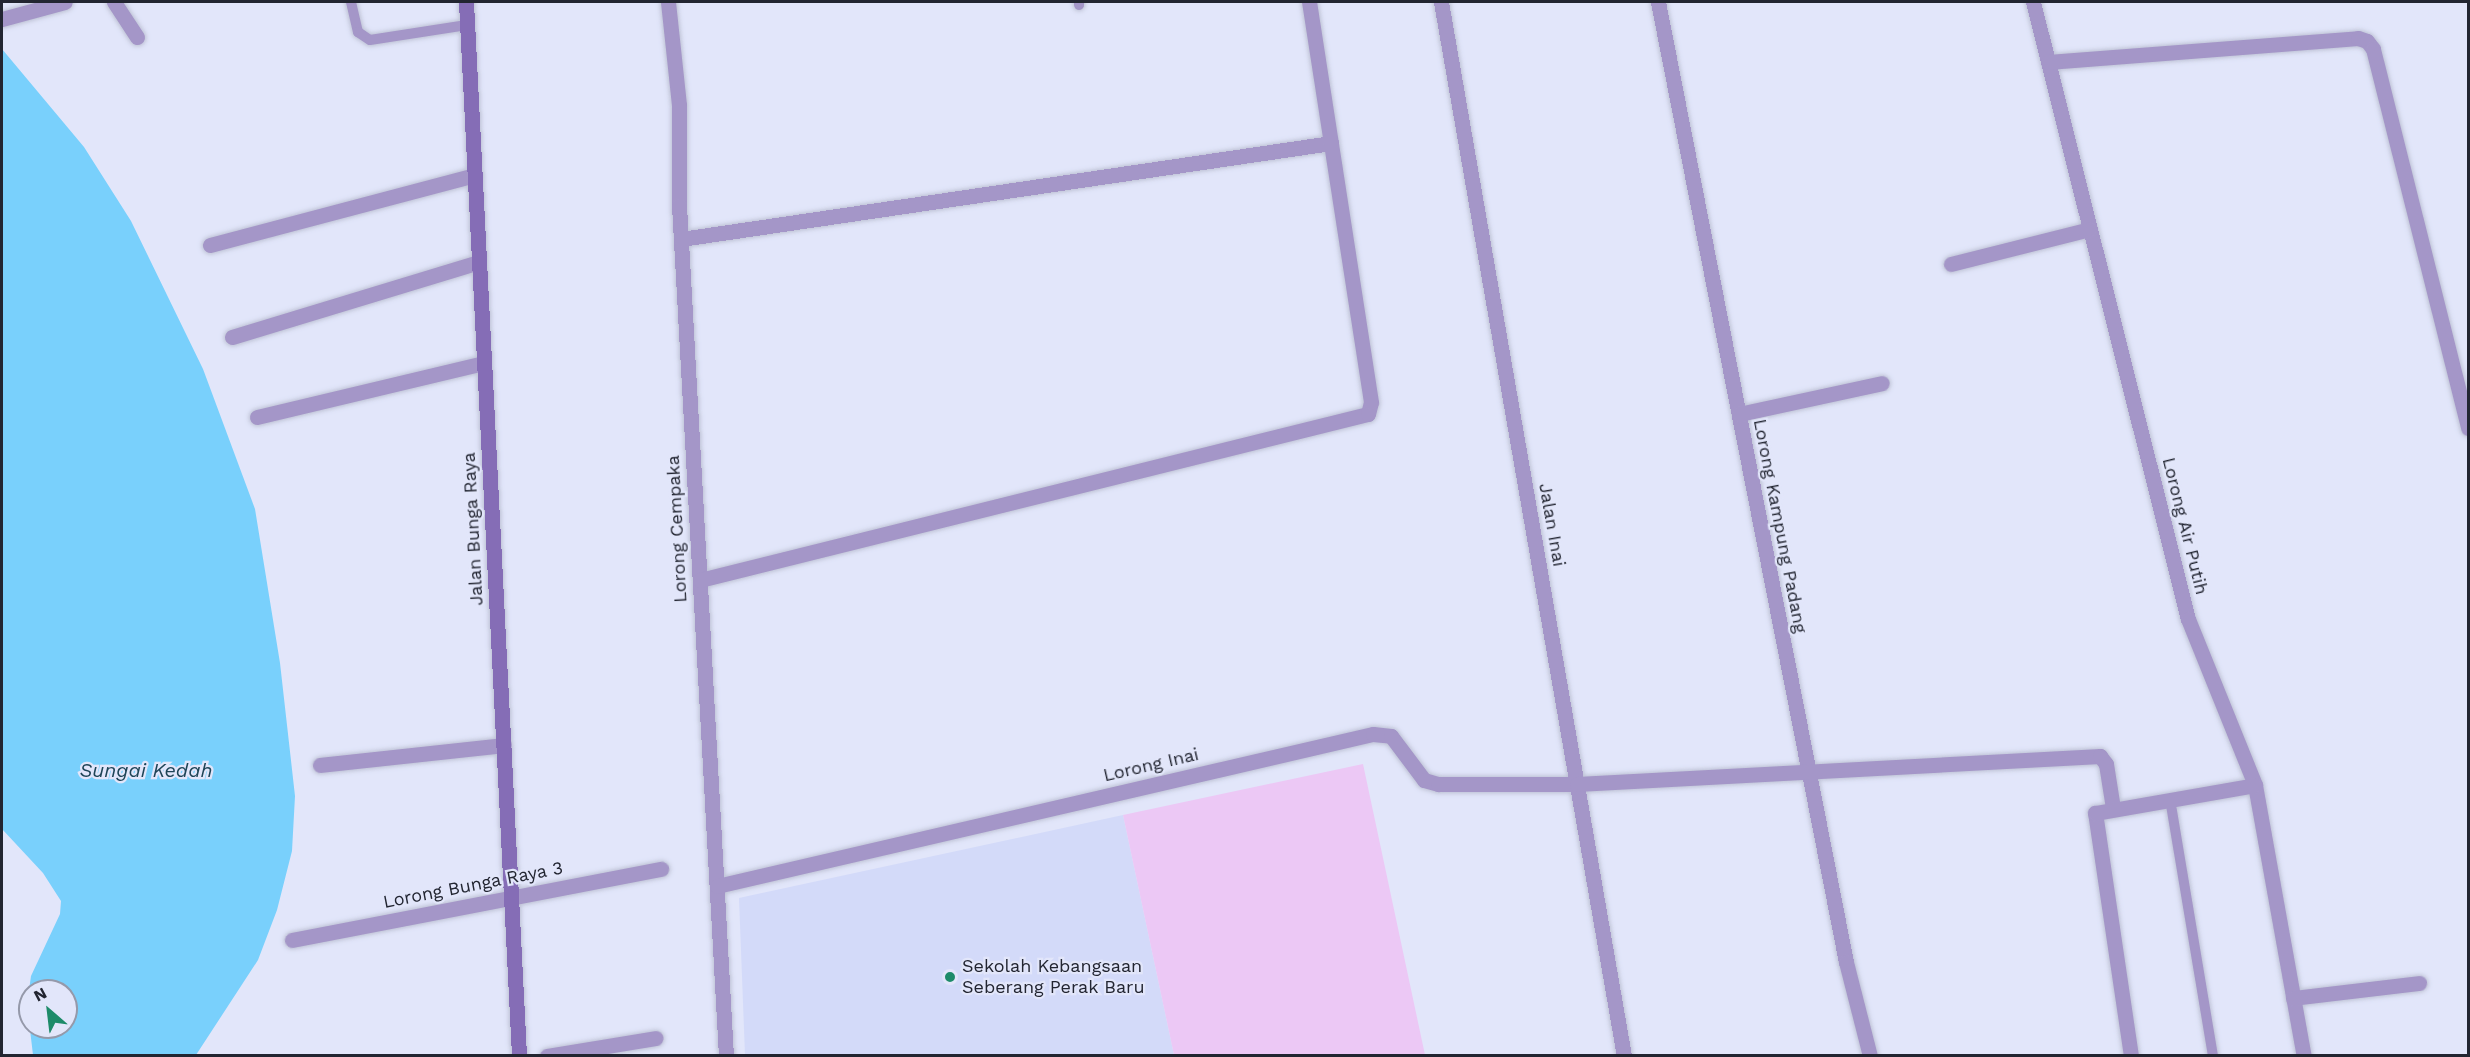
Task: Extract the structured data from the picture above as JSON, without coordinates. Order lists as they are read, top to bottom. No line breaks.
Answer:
{"streets":{"street":["Jalan Inai","Lorong Kampung Padang","Lorong Air Putih","Jalan Bunga Raya","Lorong Cempaka","Lorong Inai","Lorong Bunga Raya 3"]},"crossings":[["Jalan Inai","Lorong Inai"],["Lorong Kampung Padang","Lorong Inai"],["Jalan Bunga Raya","Lorong Bunga Raya 3"],["Lorong Cempaka","Lorong Inai"]],"water":["Sungai Kedah"],"places":["Sekolah Kebangsaan Seberang Perak Baru"],"north":"top left"}
